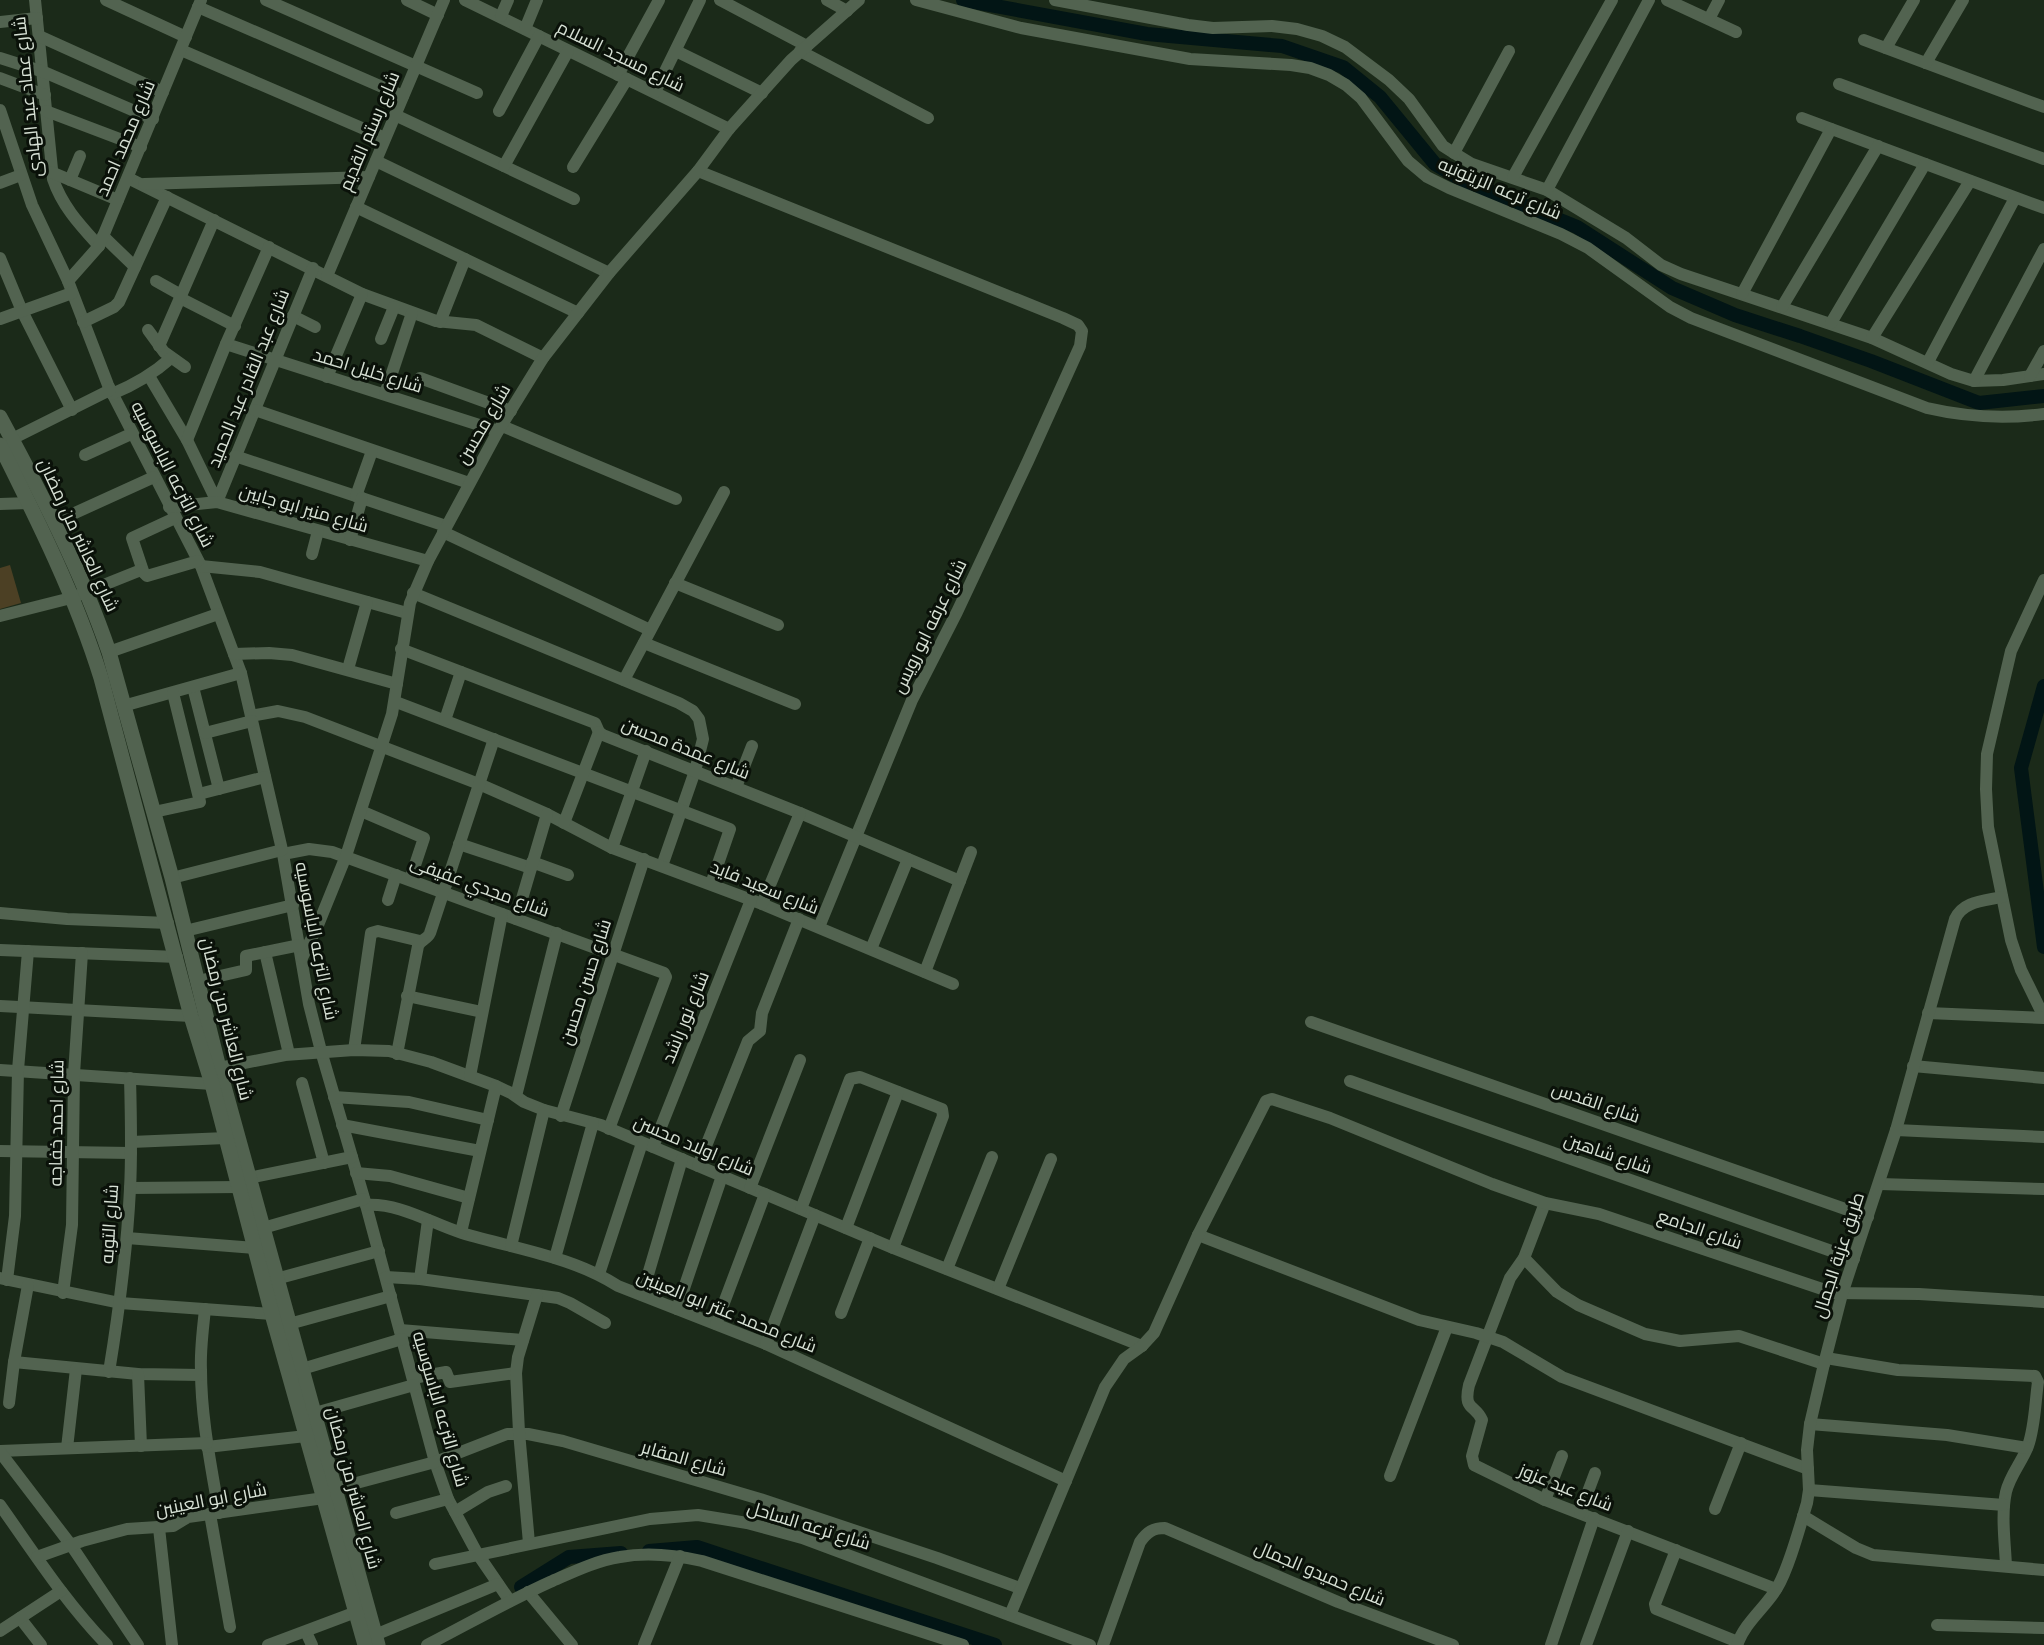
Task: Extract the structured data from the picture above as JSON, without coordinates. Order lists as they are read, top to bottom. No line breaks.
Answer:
{"streets":{"main road":["شارع العاشر من رمضان"],"street":["شارع مسجد السلام","شارع عماد عبد الهادى","شارع رستم القديم","شارع محمد احمد","شارع ترعه الزيتونيه","شارع خليل احمد","شارع عبد القادر عبد الحميد","شارع محسن","شارع الترعه الباسوسيه","شارع منير ابو جابين","شارع عرفه ابو رويس","شارع عمدة محسن","شارع مجدي عفيفى","شارع سعيد فايد","شارع حسن محسن","شارع نور راشد","شارع القدس","شارع احمد خفاجه","شارع اولاد محسن","شارع شاهين","شارع التوبه","شارع الجامع","طريق عزبة الجمال","شارع محمد عنتر ابو العينين","شارع المقابر","شارع عيد عزوز","شارع ابو العينين","شارع ترعه الساحل","شارع حميدو الجمال"]},"crossings":[["شارع مسجد السلام","شارع محسن"],["شارع عماد عبد الهادى","شارع محمد احمد"],["شارع محمد احمد","شارع الترعه الباسوسيه"],["شارع خليل احمد","شارع عبد القادر عبد الحميد"],["شارع خليل احمد","شارع محسن"],["شارع عبد القادر عبد الحميد","شارع منير ابو جابين"],["شارع محسن","شارع الترعه الباسوسيه"],["شارع محسن","شارع منير ابو جابين"],["شارع محسن","شارع عرفه ابو رويس"],["شارع محسن","شارع عمدة محسن"],["شارع محسن","شارع مجدي عفيفى"],["شارع محسن","شارع سعيد فايد"],["شارع الترعه الباسوسيه","شارع منير ابو جابين"],["شارع الترعه الباسوسيه","شارع مجدي عفيفى"],["شارع الترعه الباسوسيه","شارع سعيد فايد"],["شارع الترعه الباسوسيه","شارع اولاد محسن"],["شارع الترعه الباسوسيه","شارع محمد عنتر ابو العينين"],["شارع الترعه الباسوسيه","شارع المقابر"],["شارع الترعه الباسوسيه","شارع ترعه الساحل"],["شارع العاشر من رمضان","شارع مجدي عفيفى"],["شارع العاشر من رمضان","شارع اولاد محسن"],["شارع العاشر من رمضان","شارع المقابر"],["شارع العاشر من رمضان","شارع ابو العينين"],["شارع عرفه ابو رويس","شارع عمدة محسن"],["شارع عرفه ابو رويس","شارع سعيد فايد"],["شارع عمدة محسن","شارع نور راشد"],["شارع مجدي عفيفى","شارع حسن محسن"],["شارع مجدي عفيفى","شارع اولاد محسن"],["شارع سعيد فايد","شارع حسن محسن"],["شارع سعيد فايد","شارع نور راشد"],["شارع حسن محسن","شارع اولاد محسن"],["شارع نور راشد","شارع اولاد محسن"],["شارع نور راشد","شارع محمد عنتر ابو العينين"],["شارع القدس","طريق عزبة الجمال"],["شارع شاهين","طريق عزبة الجمال"],["شارع الجامع","طريق عزبة الجمال"],["طريق عزبة الجمال","شارع عيد عزوز"],["شارع المقابر","شارع ابو العينين"]]}
